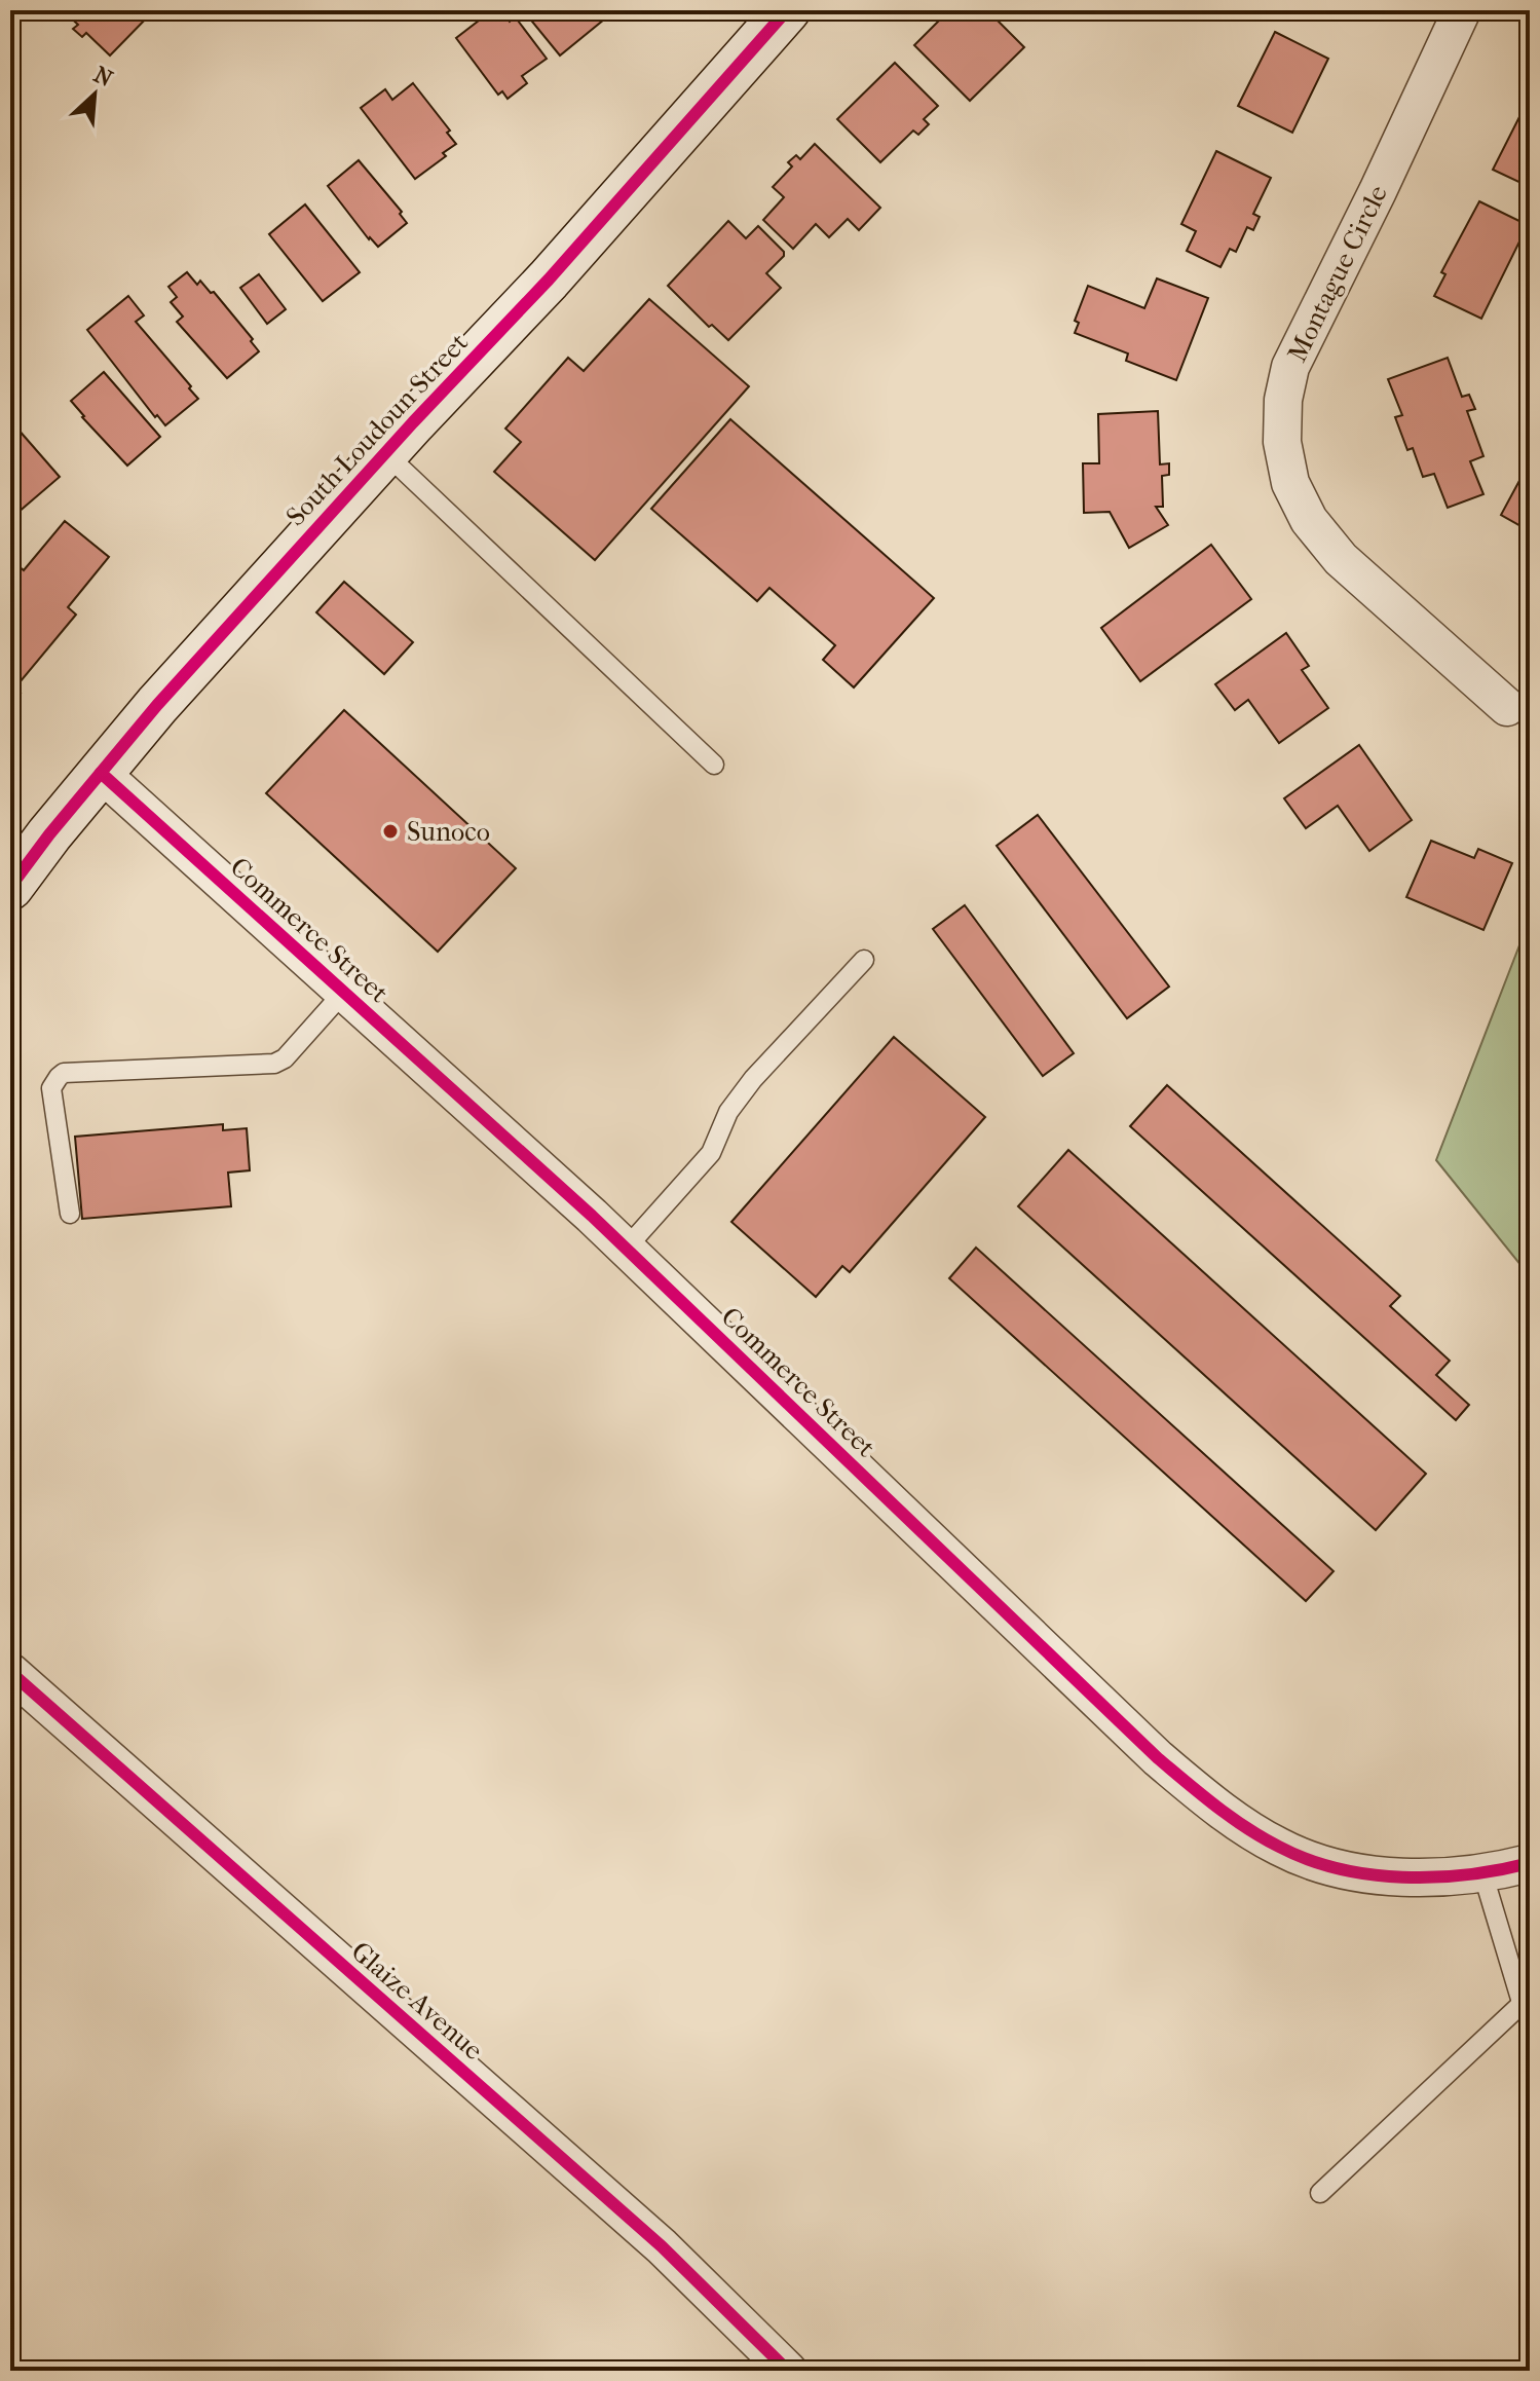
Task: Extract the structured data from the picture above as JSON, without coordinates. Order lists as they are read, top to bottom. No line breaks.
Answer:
{"streets":{"street":["Montague Circle","South Loudoun Street","Commerce Street","Glaize Avenue"]},"crossings":[["South Loudoun Street","Commerce Street"]],"places":["Sunoco"],"north":"top right"}
